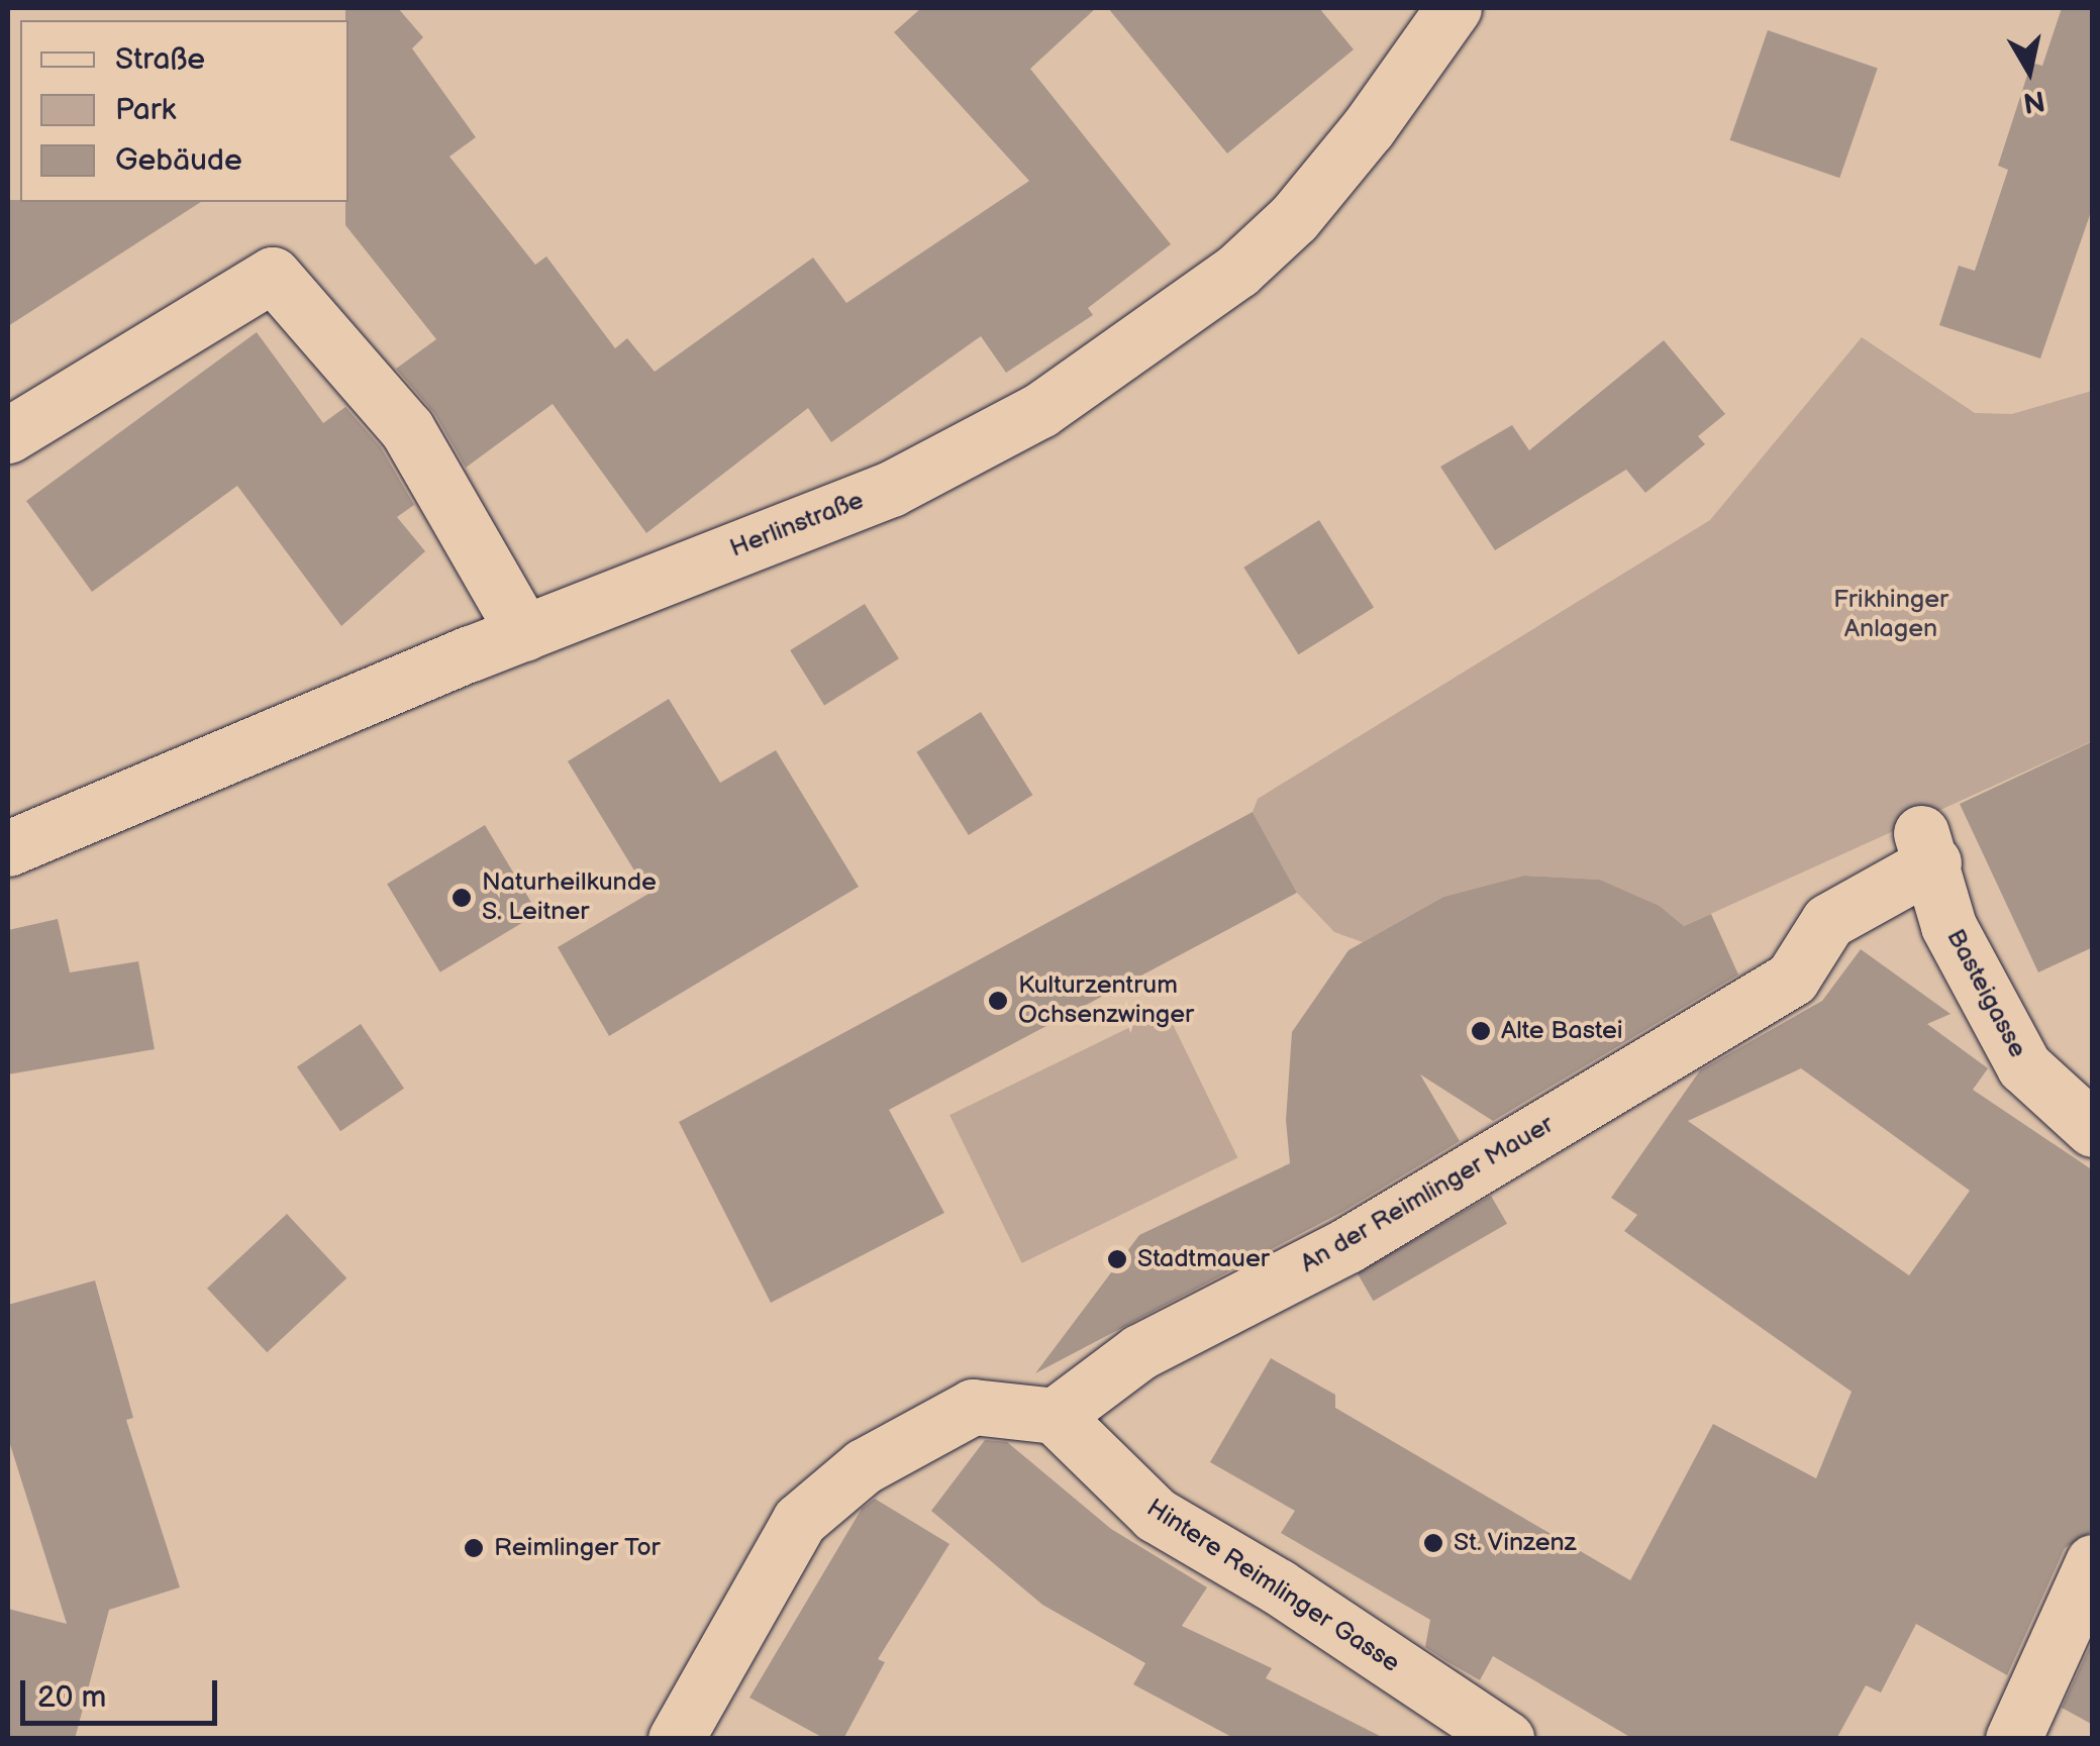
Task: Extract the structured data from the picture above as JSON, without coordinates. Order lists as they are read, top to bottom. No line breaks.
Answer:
{"streets":{"street":["Herlinstraße","Basteigasse","An der Reimlinger Mauer","Hintere Reimlinger Gasse"]},"crossings":[["Basteigasse","An der Reimlinger Mauer"],["An der Reimlinger Mauer","Hintere Reimlinger Gasse"]],"parks":["Frikhinger Anlagen"],"places":["Naturheilkunde S. Leitner","Kulturzentrum Ochsenzwinger","Alte Bastei","Stadtmauer","St. Vinzenz","Reimlinger Tor"],"legend":["Straße","Park","Gebäude"],"scale_bar":"20 m","north":"bottom"}
